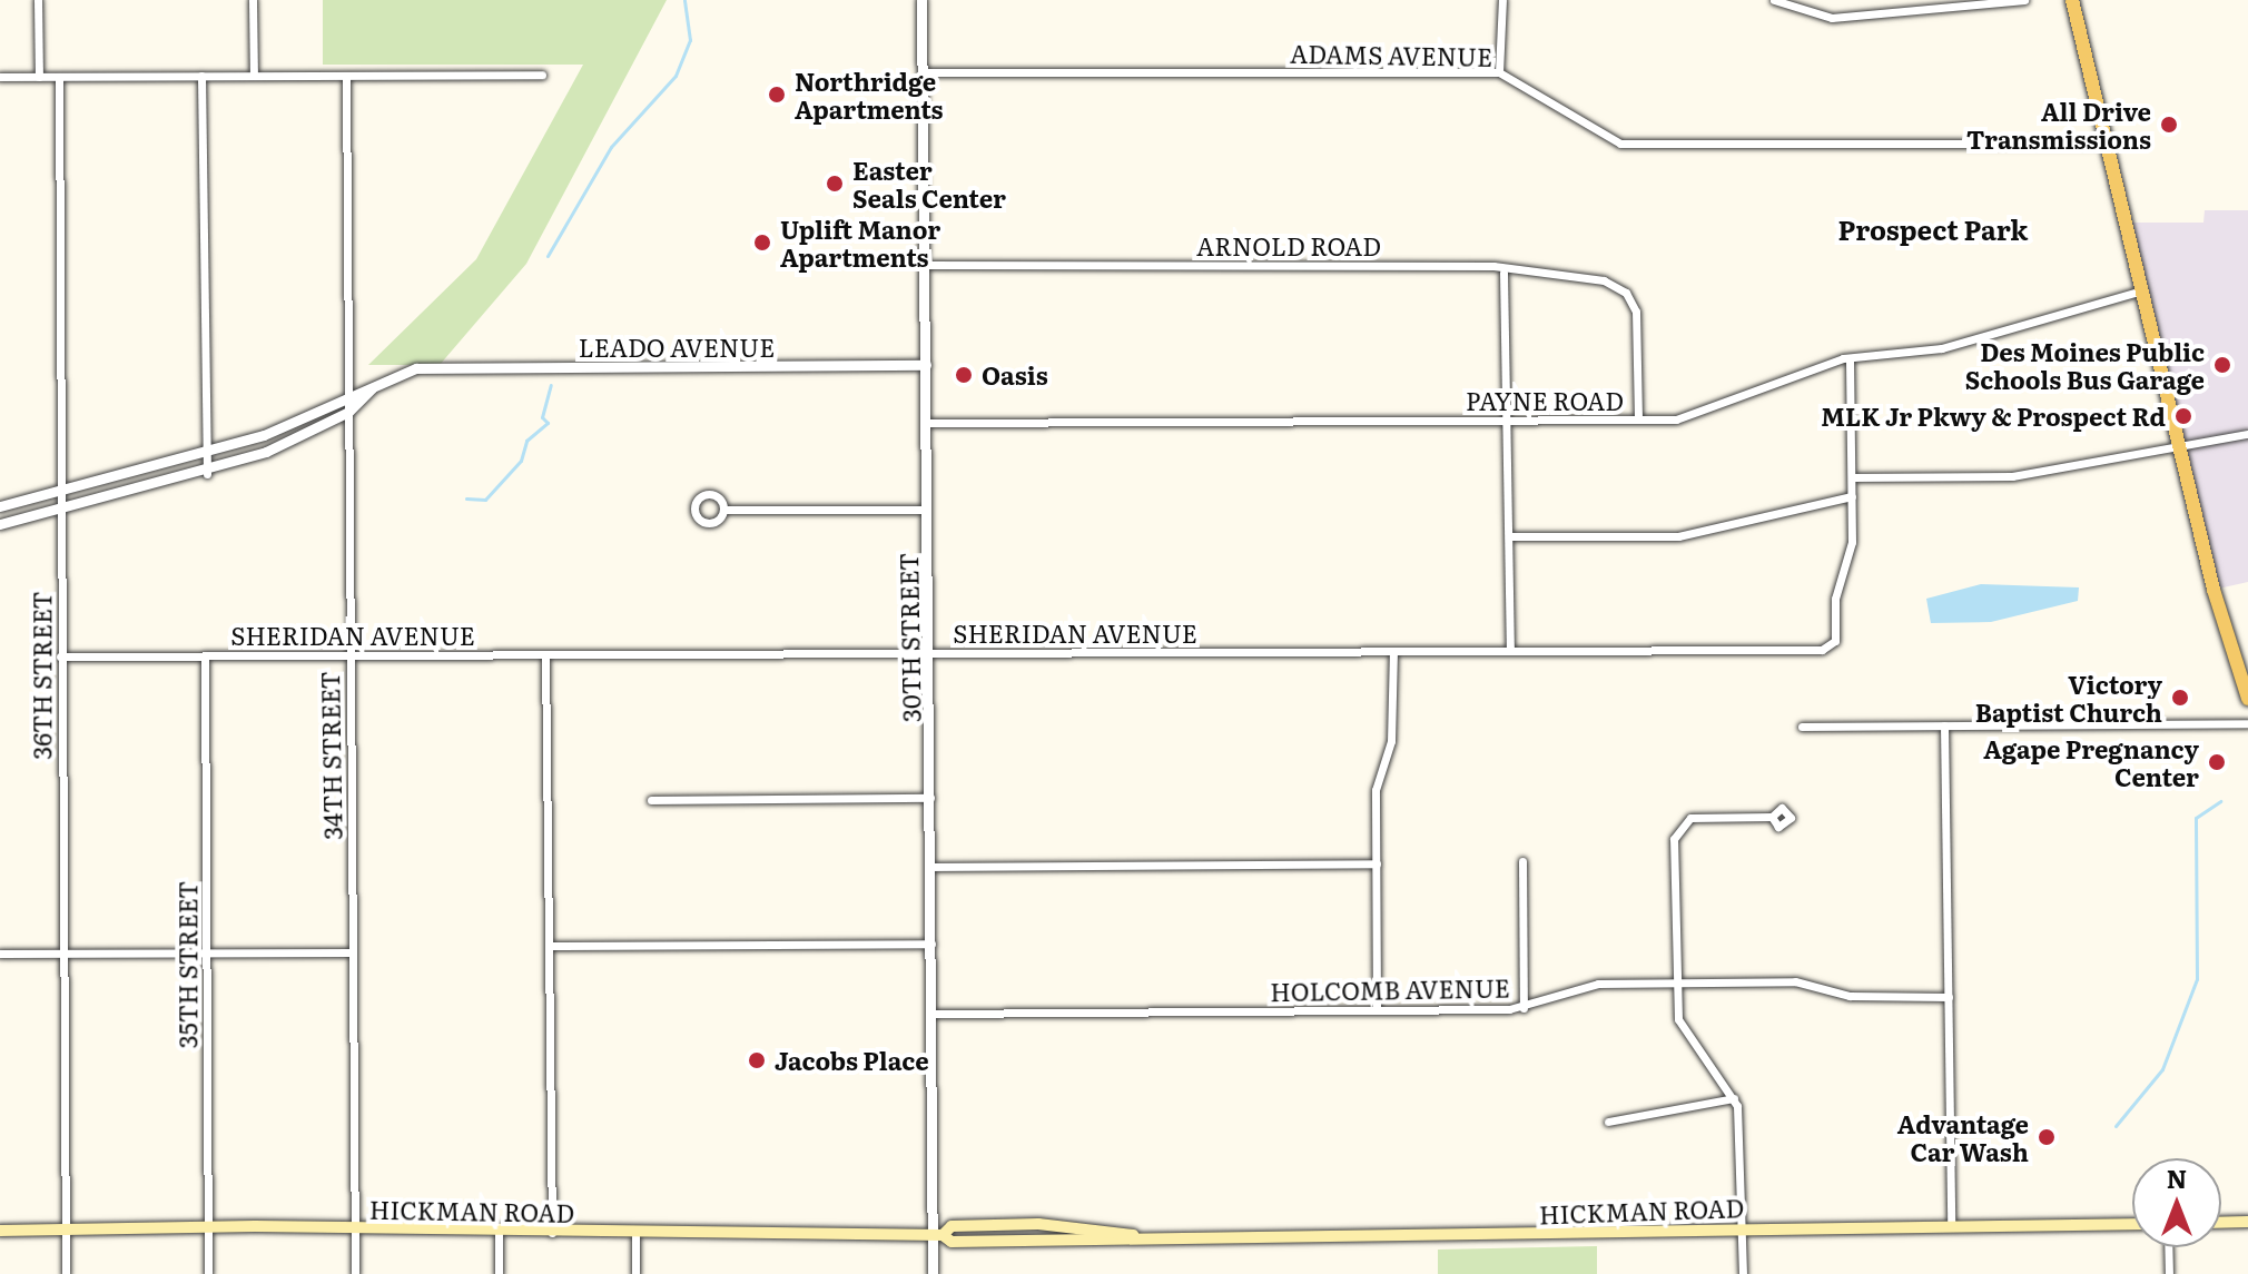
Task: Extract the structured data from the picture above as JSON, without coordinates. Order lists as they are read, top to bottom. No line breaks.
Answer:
{"streets":{"main road":["HICKMAN ROAD"],"street":["ADAMS AVENUE","ARNOLD ROAD","LEADO AVENUE","PAYNE ROAD","SHERIDAN AVENUE","30TH STREET","36TH STREET","34TH STREET","35TH STREET","HOLCOMB AVENUE"]},"crossings":[["ADAMS AVENUE","30TH STREET"],["ARNOLD ROAD","PAYNE ROAD"],["ARNOLD ROAD","30TH STREET"],["LEADO AVENUE","30TH STREET"],["LEADO AVENUE","36TH STREET"],["LEADO AVENUE","34TH STREET"],["PAYNE ROAD","30TH STREET"],["SHERIDAN AVENUE","30TH STREET"],["SHERIDAN AVENUE","36TH STREET"],["SHERIDAN AVENUE","34TH STREET"],["SHERIDAN AVENUE","35TH STREET"],["30TH STREET","HOLCOMB AVENUE"],["30TH STREET","HICKMAN ROAD"],["36TH STREET","HICKMAN ROAD"],["34TH STREET","HICKMAN ROAD"],["35TH STREET","HICKMAN ROAD"]],"districts":["Prospect Park"],"places":["Northridge Apartments","All Drive Transmissions","Easter Seals Center","Uplift Manor Apartments","Des Moines Public Schools Bus Garage","Oasis","MLK Jr Pkwy & Prospect Rd","Victory Baptist Church","Agape Pregnancy Center","Jacobs Place","Advantage Car Wash"],"north":"top"}
